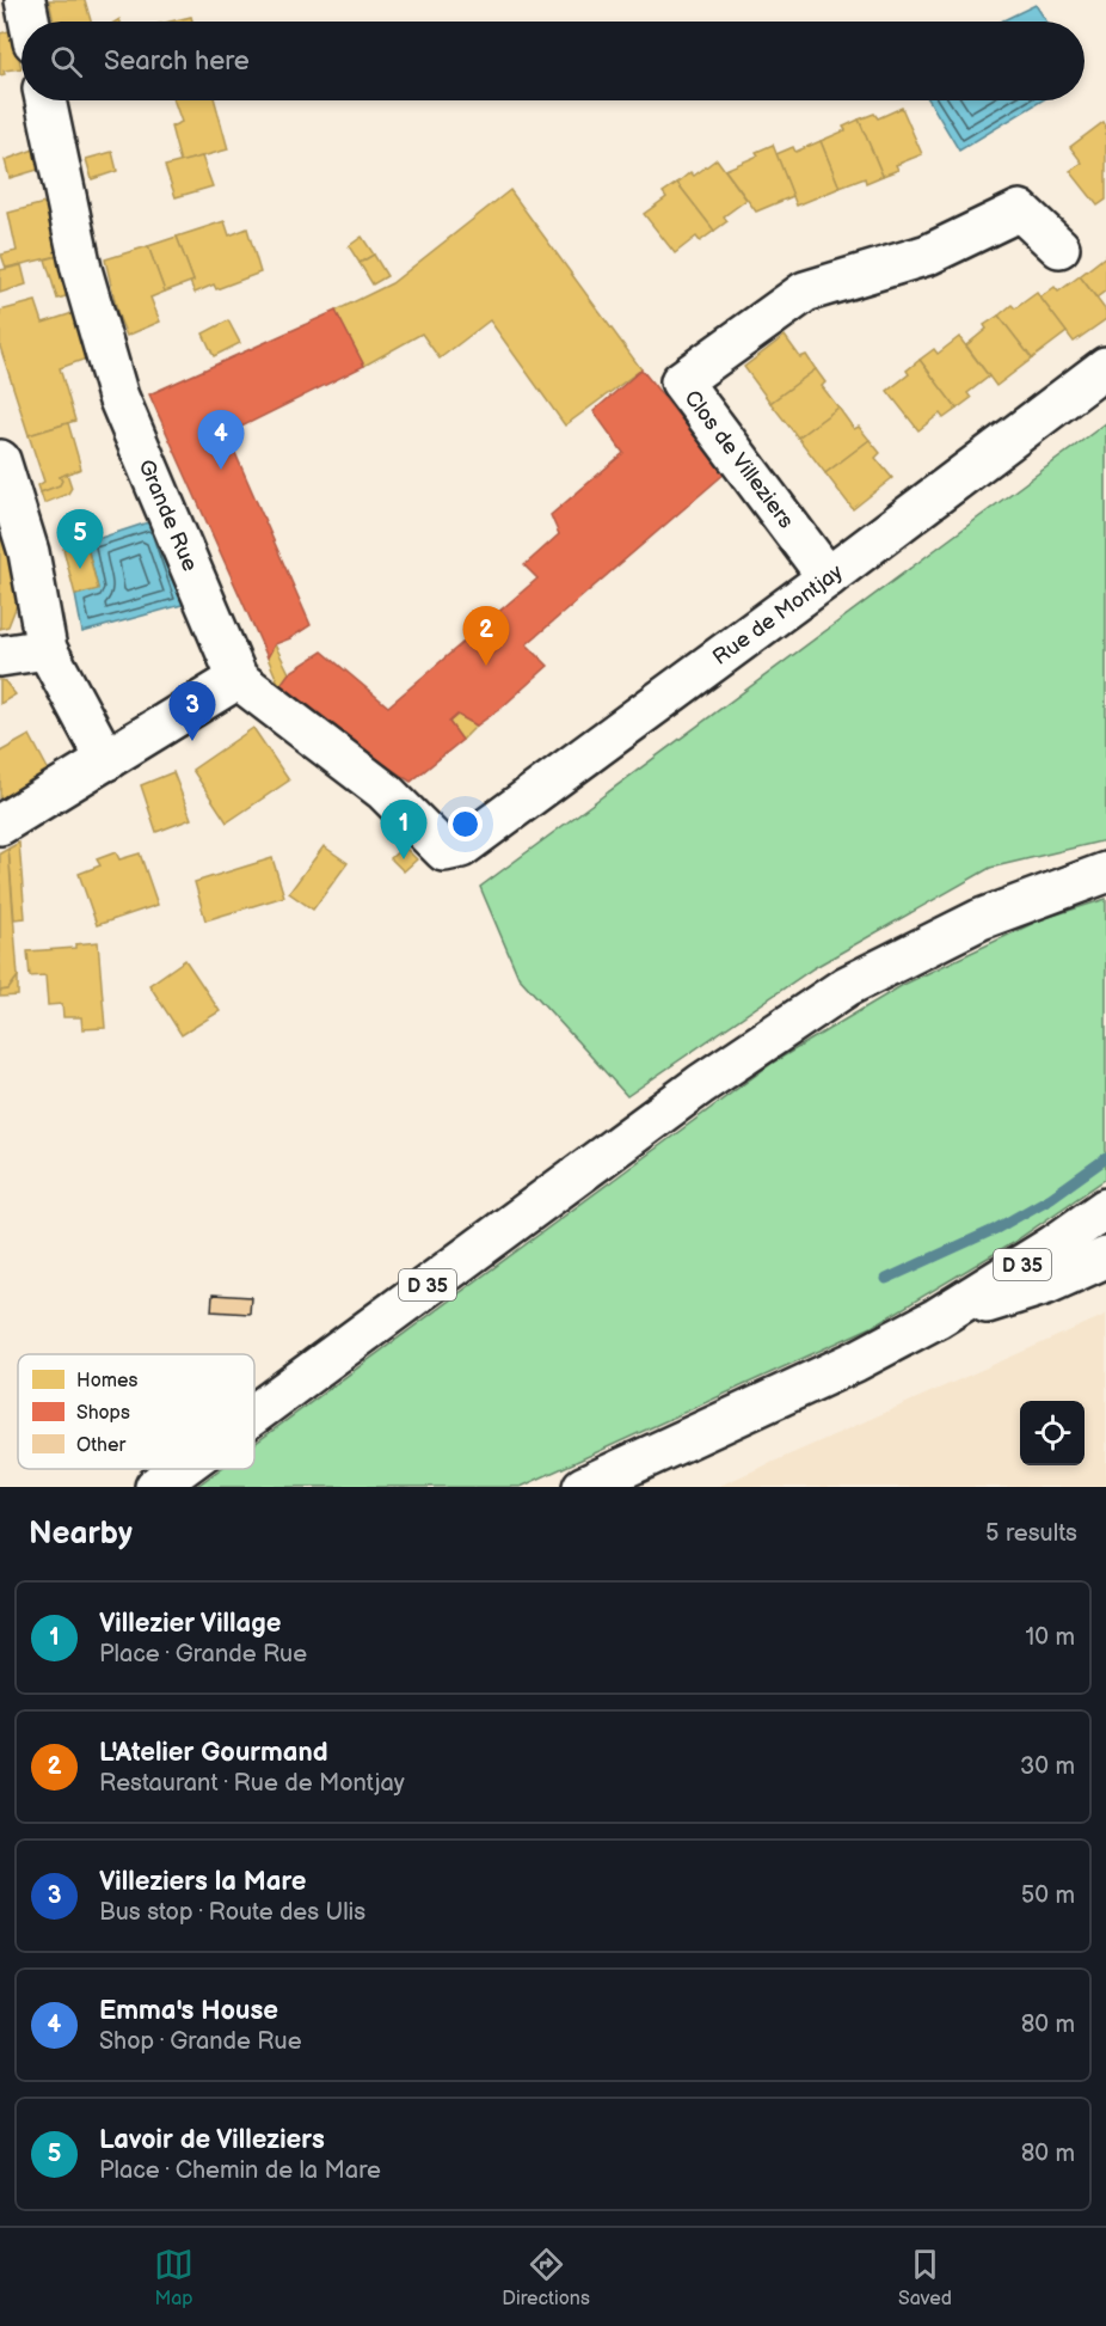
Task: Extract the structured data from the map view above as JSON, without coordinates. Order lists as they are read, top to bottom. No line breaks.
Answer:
{"streets":{"street":["Clos de Villeziers","Grande Rue","Rue de Montjay","D 35"]},"crossings":[["Clos de Villeziers","Rue de Montjay"],["Grande Rue","Rue de Montjay"]],"legend":["Homes","Shops","Other"],"page":{"search":"Search here","pins":["4","5","2","3","1"],"heading":["Nearby","5 results"],"list":[{"mark":"1","name":"Villezier Village","note":"Place · Grande Rue","value":"10 m"},{"mark":"2","name":"L'Atelier Gourmand","note":"Restaurant · Rue de Montjay","value":"30 m"},{"mark":"3","name":"Villeziers la Mare","note":"Bus stop · Route des Ulis","value":"50 m"},{"mark":"4","name":"Emma's House","note":"Shop · Grande Rue","value":"80 m"},{"mark":"5","name":"Lavoir de Villeziers","note":"Place · Chemin de la Mare","value":"80 m"}],"nav":["Map","Directions","Saved"]}}
